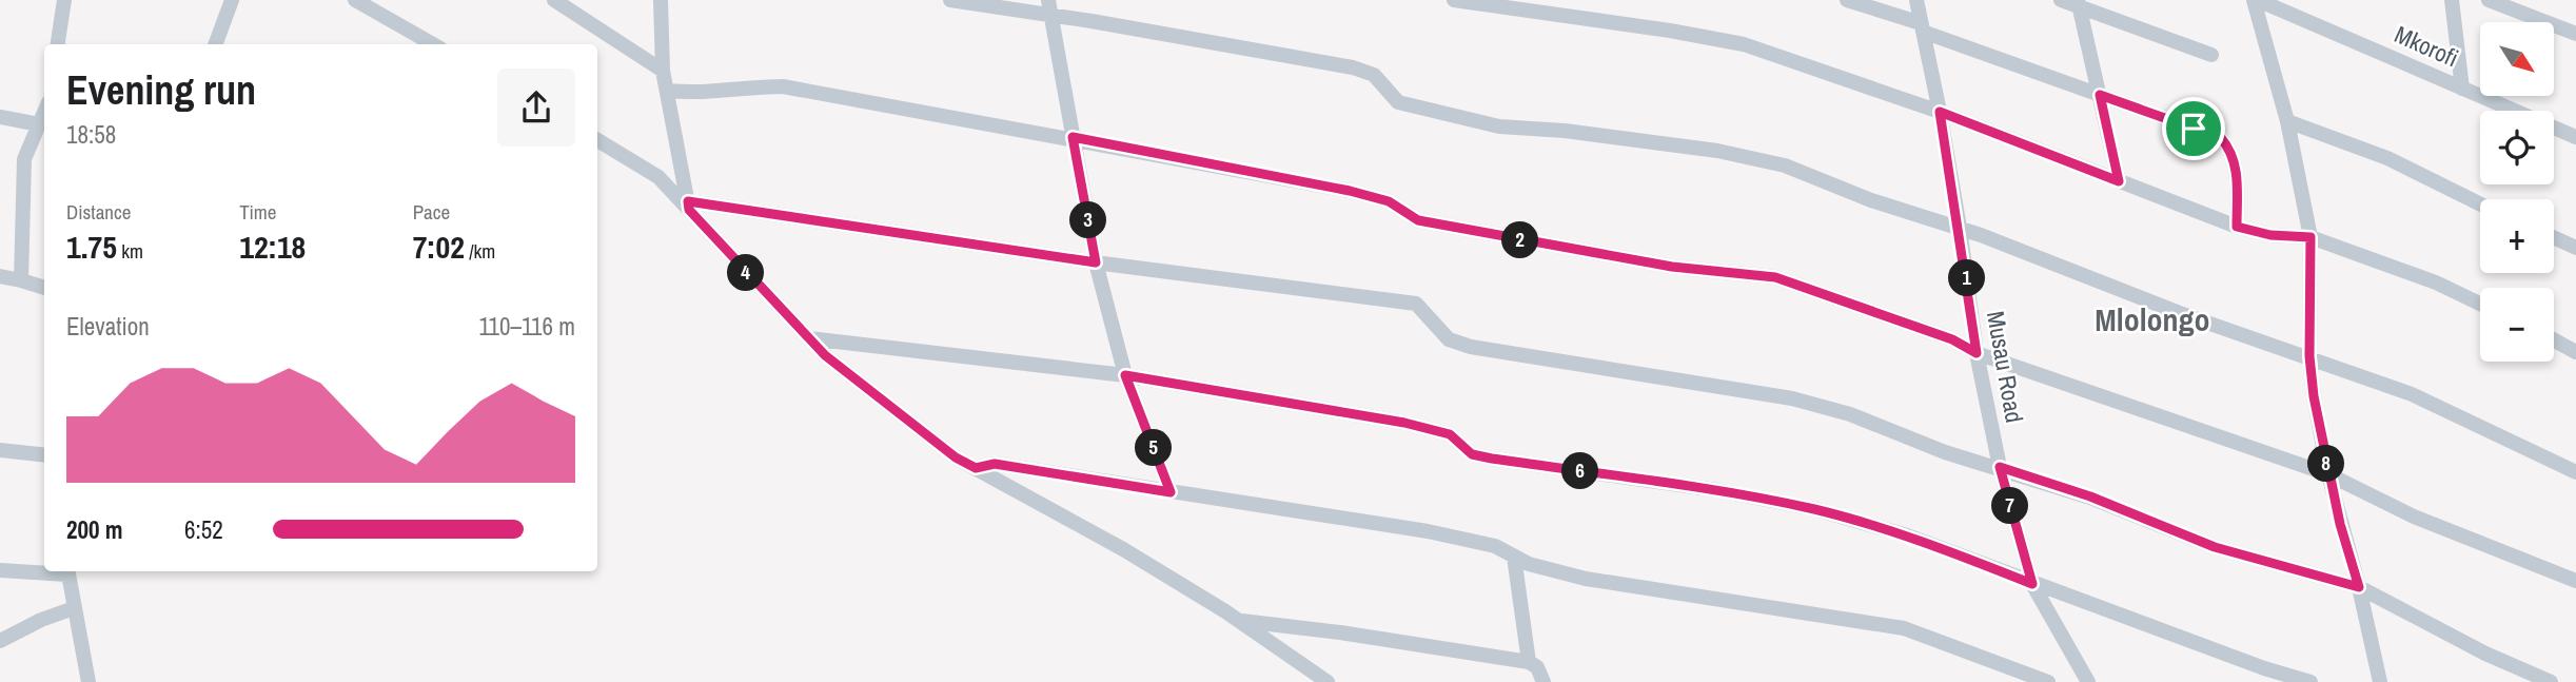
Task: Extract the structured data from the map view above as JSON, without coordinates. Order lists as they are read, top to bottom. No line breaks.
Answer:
{"streets":{"street":["Mkorofi","Musau Road"]},"districts":["Mlolongo"],"north":"bottom right","page":{"map_buttons":["+","−"],"heading":["Evening run","18:58"],"stats":[["Distance","1.75 km"],["Time","12:18"],["Pace","7:02 /km"]],"pins":["3","2","4","1","5","8","6","7"],"chart":["Elevation","110–116 m"],"list":[{"name":"200 m","note":"6:52"}]}}
